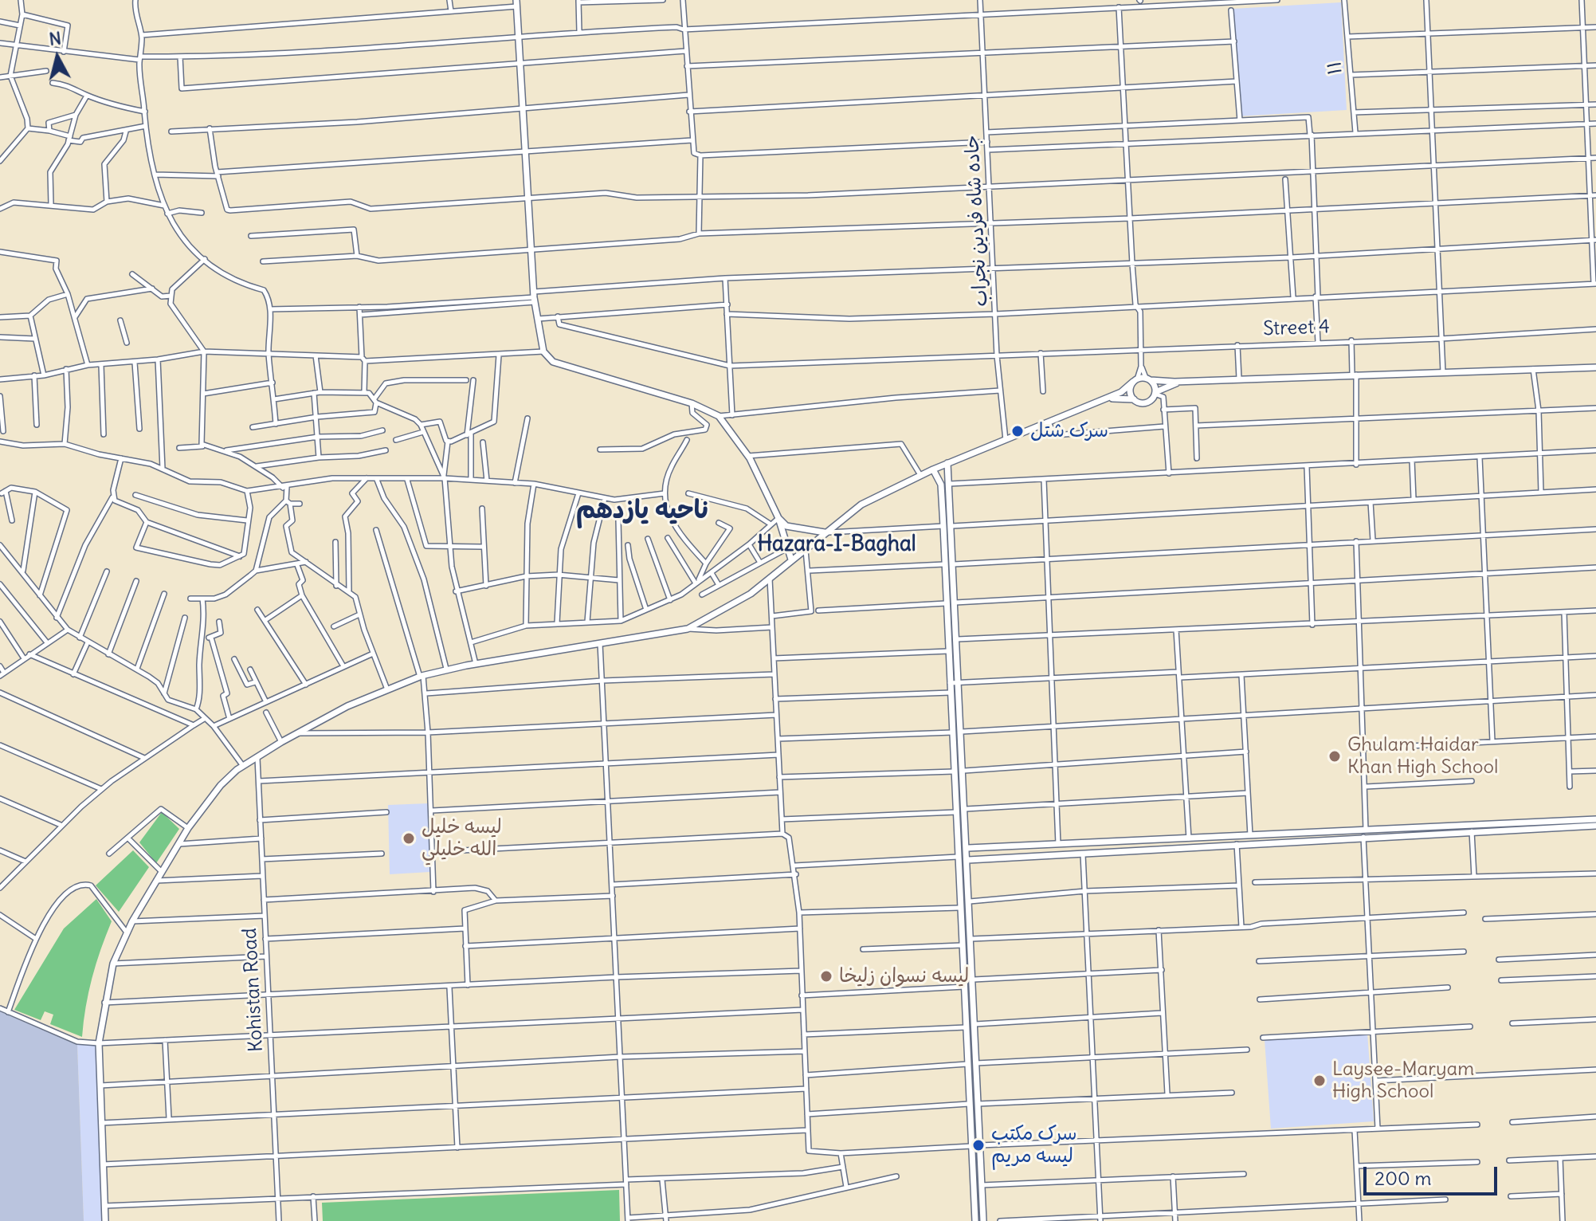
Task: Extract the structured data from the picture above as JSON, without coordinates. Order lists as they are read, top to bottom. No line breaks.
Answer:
{"streets":{"street":["۱۱","جاده شاه فردین نجراب","Street 4","Kohistan Road"]},"crossings":[["جاده شاه فردین نجراب","Street 4"]],"districts":["ناحیه یازدهم","Hazara-I-Baghal"],"places":["سرک شتل","Ghulam Haidar Khan High School","ليسه خليل الله خليلي","لیسه نسوان زلیخا","Laysee-Maryam High School","سرک مکتب لیسه مریم"],"scale_bar":"200 m","north":"top"}
